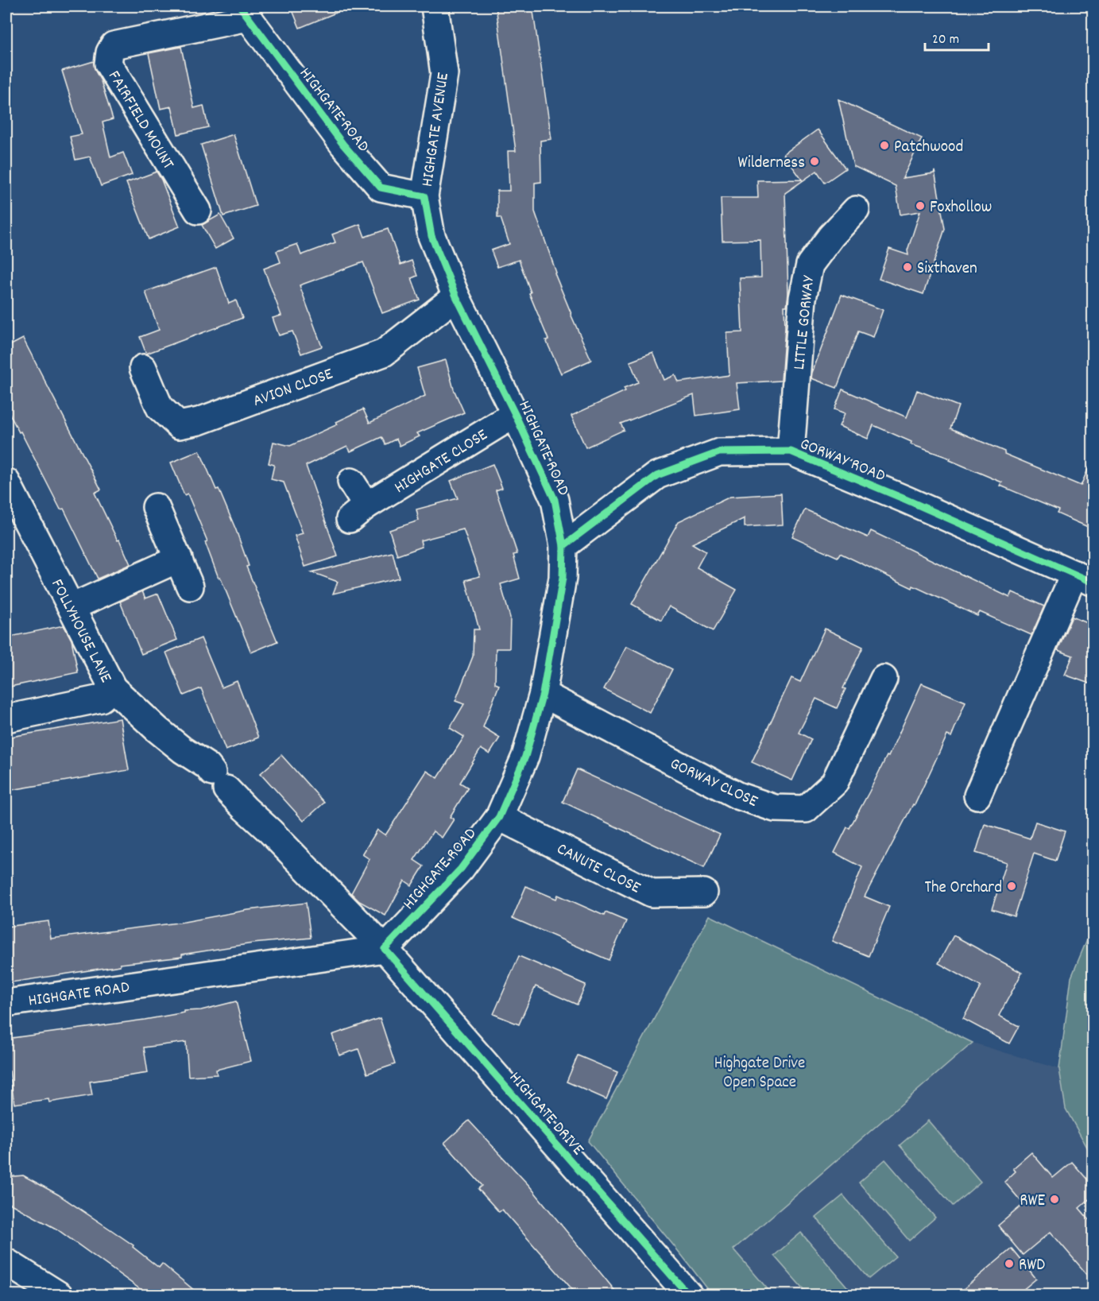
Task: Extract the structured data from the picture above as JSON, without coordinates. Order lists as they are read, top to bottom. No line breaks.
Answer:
{"streets":{"street":["HIGHGATE ROAD","FAIRFIELD MOUNT","HIGHGATE AVENUE","LITTLE GORWAY","AVION CLOSE","GORWAY ROAD","HIGHGATE CLOSE","FOLLYHOUSE LANE","GORWAY CLOSE","CANUTE CLOSE","HIGHGATE DRIVE"]},"crossings":[["HIGHGATE ROAD","FAIRFIELD MOUNT"],["HIGHGATE ROAD","HIGHGATE AVENUE"],["HIGHGATE ROAD","AVION CLOSE"],["HIGHGATE ROAD","GORWAY ROAD"],["HIGHGATE ROAD","HIGHGATE CLOSE"],["HIGHGATE ROAD","FOLLYHOUSE LANE"],["HIGHGATE ROAD","GORWAY CLOSE"],["HIGHGATE ROAD","CANUTE CLOSE"],["HIGHGATE ROAD","HIGHGATE DRIVE"],["LITTLE GORWAY","GORWAY ROAD"],["FOLLYHOUSE LANE","HIGHGATE DRIVE"]],"parks":["Highgate Drive Open Space"],"places":["Patchwood","Wilderness","Foxhollow","Sixthaven","The Orchard","RWE","RWD"],"scale_bar":"20 m"}
